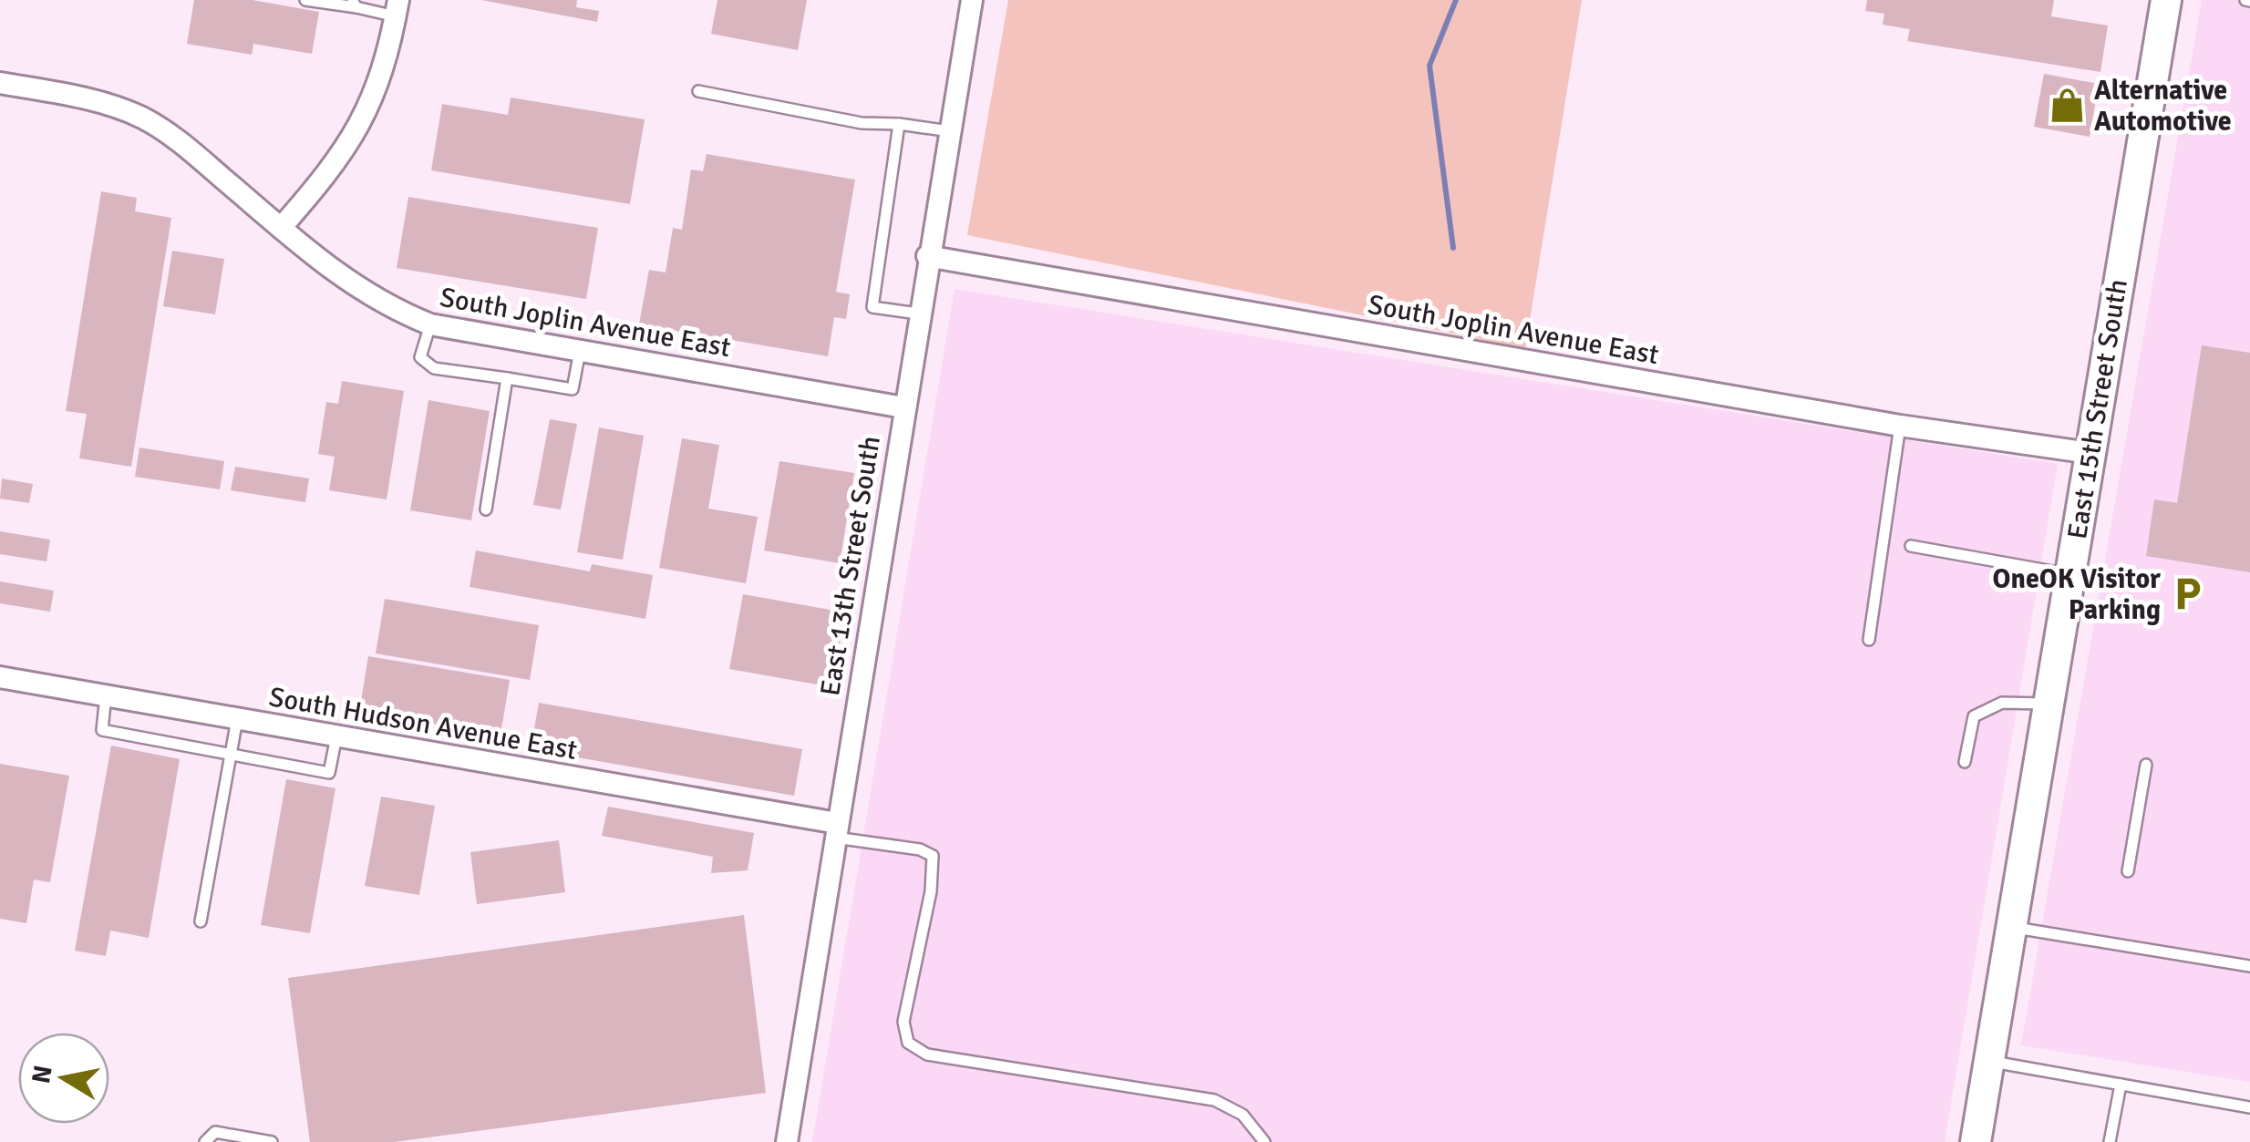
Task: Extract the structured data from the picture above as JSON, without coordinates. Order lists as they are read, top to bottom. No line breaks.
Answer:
{"streets":{"main road":["East 15th Street South"],"street":["South Joplin Avenue East","East 13th Street South","South Hudson Avenue East"]},"crossings":[["South Joplin Avenue East","East 15th Street South"],["South Joplin Avenue East","East 13th Street South"],["East 13th Street South","South Hudson Avenue East"]],"places":{"shop":["Alternative Automotive"],"parking":["OneOK Visitor Parking"]},"north":"left"}
